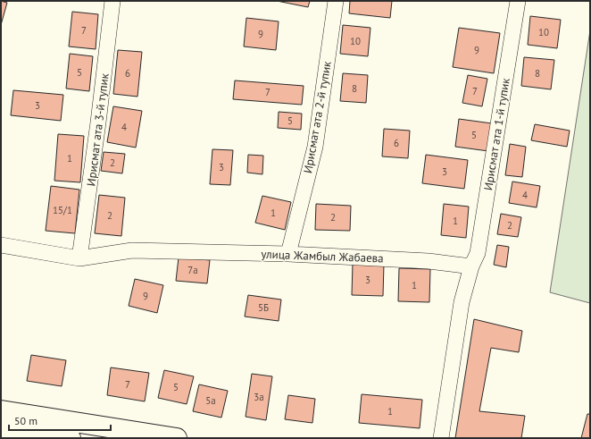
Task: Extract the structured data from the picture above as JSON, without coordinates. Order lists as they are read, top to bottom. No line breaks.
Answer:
{"streets":{"street":["Ирисмат ата 2-й тупик","Ирисмат ата 3-й тупик","Ирисмат ата 1-й тупик","улица Жамбыл Жабаева"]},"crossings":[["Ирисмат ата 2-й тупик","улица Жамбыл Жабаева"],["Ирисмат ата 3-й тупик","улица Жамбыл Жабаева"],["Ирисмат ата 1-й тупик","улица Жамбыл Жабаева"]],"house_numbers":["7","10","9","10","9","5","6","8","8","7","7","3","5","4","5","6","1","2","3","3","4","15/1","1","2","2","1","2","7а","3","1","9","5Б","7","5","3а","5а","1"],"scale_bar":"50 m"}
